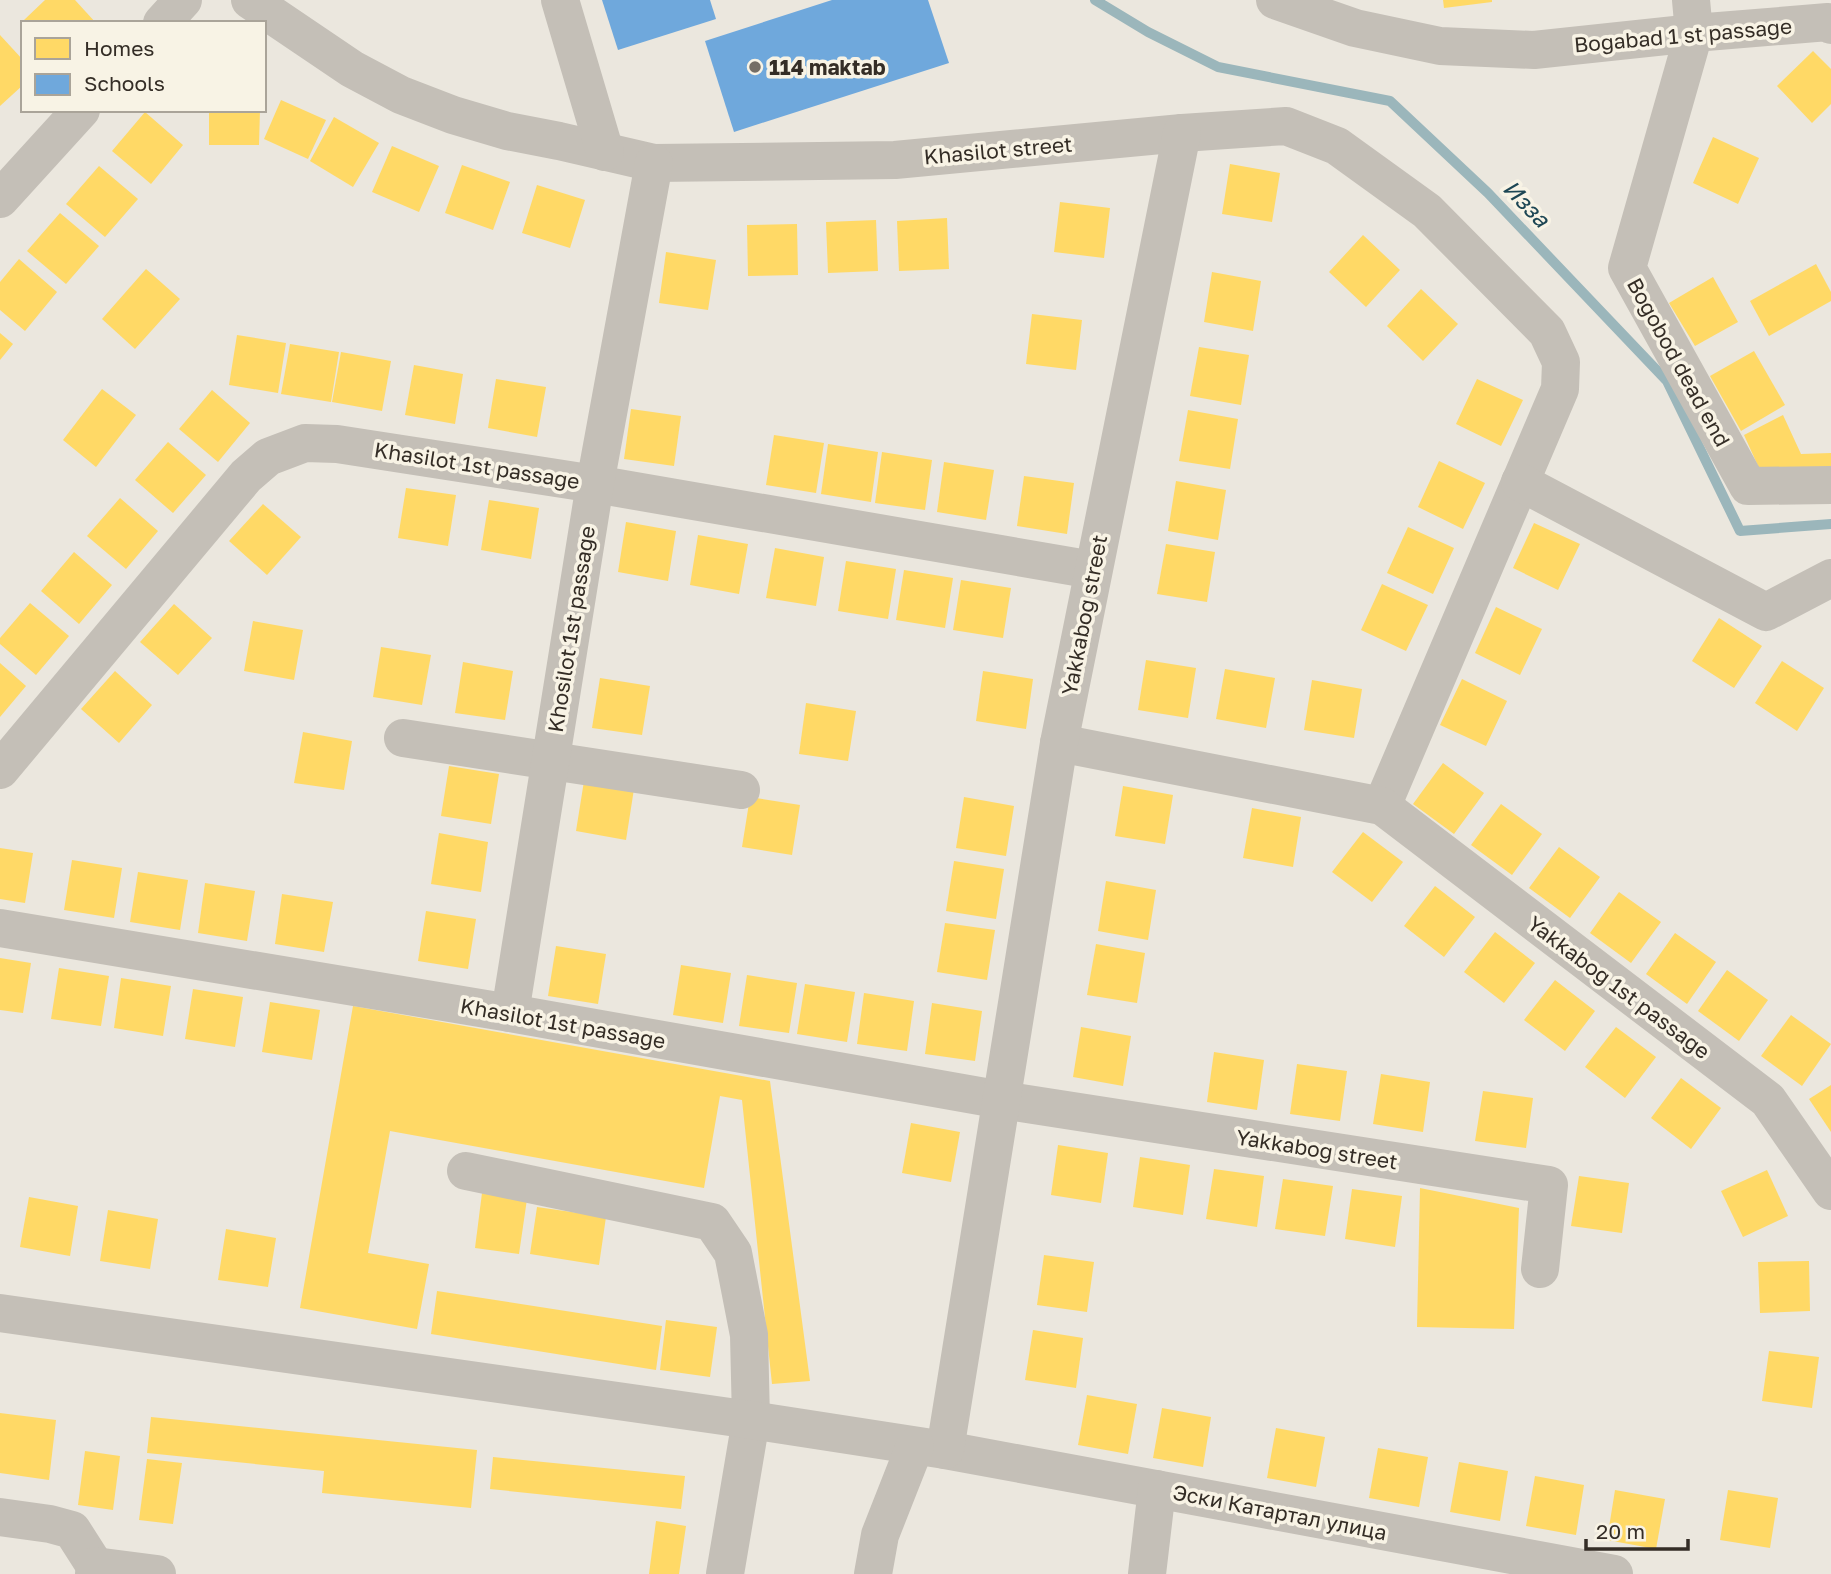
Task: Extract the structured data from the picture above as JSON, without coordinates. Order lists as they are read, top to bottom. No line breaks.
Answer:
{"streets":{"street":["Bogabad 1 st passage","Khasilot street","Bogobod dead end","Khasilot 1st passage","Yakkabog street","Khosilot 1st passage","Yakkabog 1st passage","Эски Катартал улица"]},"crossings":[["Bogabad 1 st passage","Bogobod dead end"],["Khasilot street","Yakkabog street"],["Khasilot street","Khosilot 1st passage"],["Khasilot 1st passage","Yakkabog street"],["Khasilot 1st passage","Khosilot 1st passage"],["Yakkabog street","Yakkabog 1st passage"],["Yakkabog street","Эски Катартал улица"]],"water":["Изза"],"places":["114 maktab"],"legend":["Homes","Schools"],"scale_bar":"20 m"}
